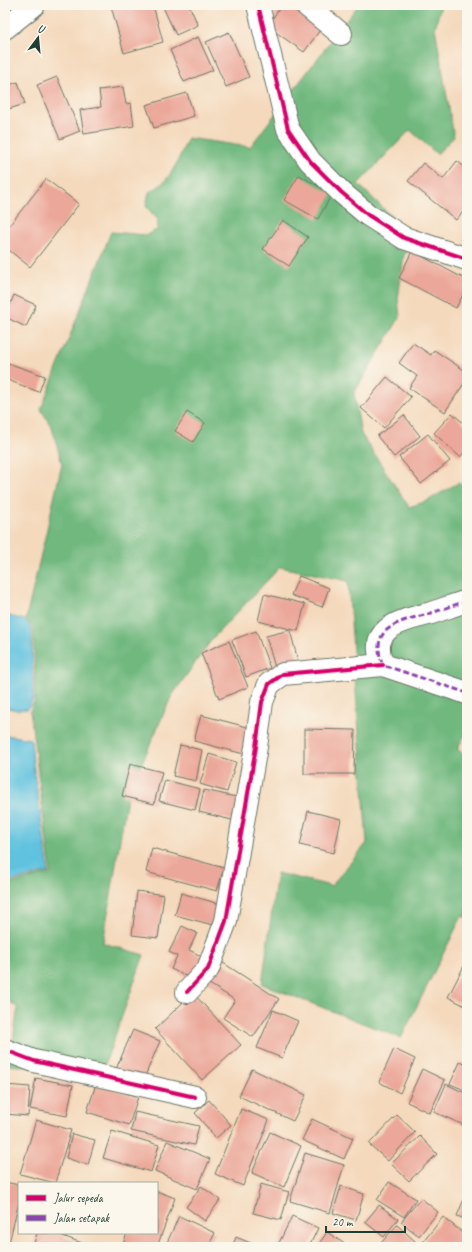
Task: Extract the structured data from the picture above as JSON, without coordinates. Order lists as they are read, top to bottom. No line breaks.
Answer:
{"legend":["Jalur sepeda","Jalan setapak"],"scale_bar":"20 m","north":"top"}
